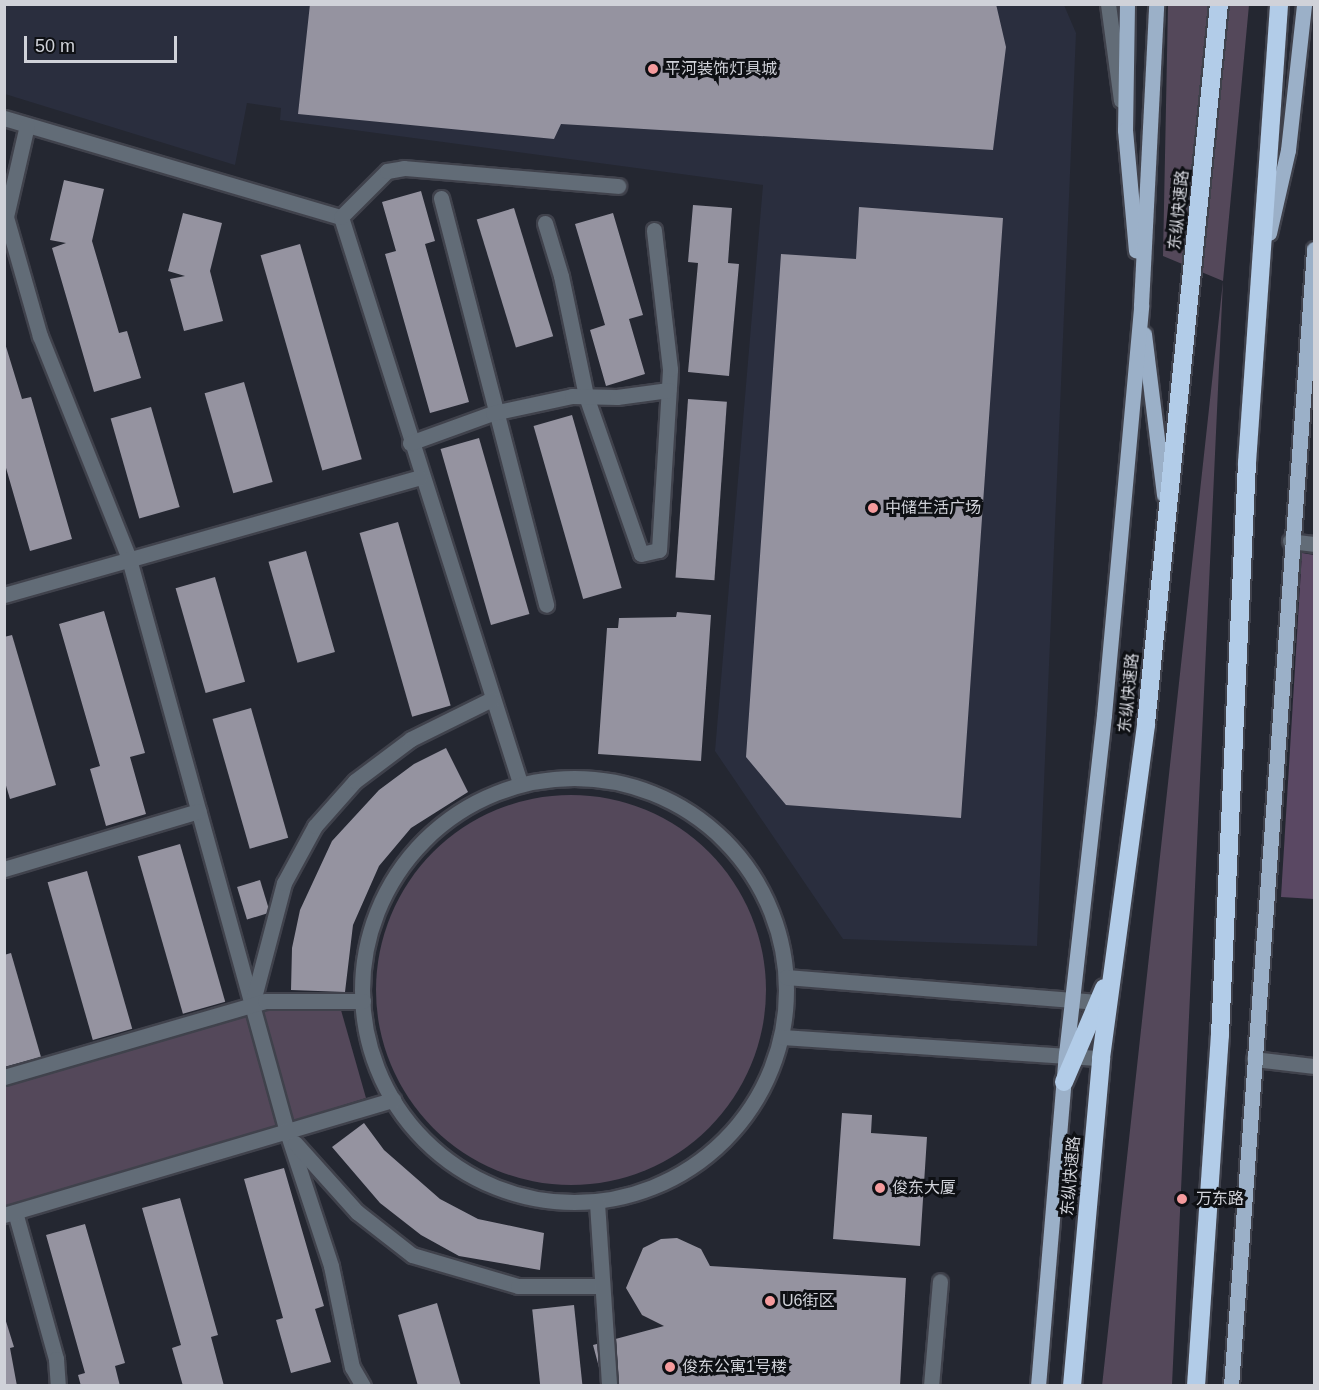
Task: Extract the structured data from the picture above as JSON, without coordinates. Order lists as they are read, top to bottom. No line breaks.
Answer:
{"streets":{"highway":["东纵快速路"]},"places":["平河装饰灯具城","中储生活广场","俊东大厦","万东路","U6街区","俊东公寓1号楼"],"scale_bar":"50 m"}
